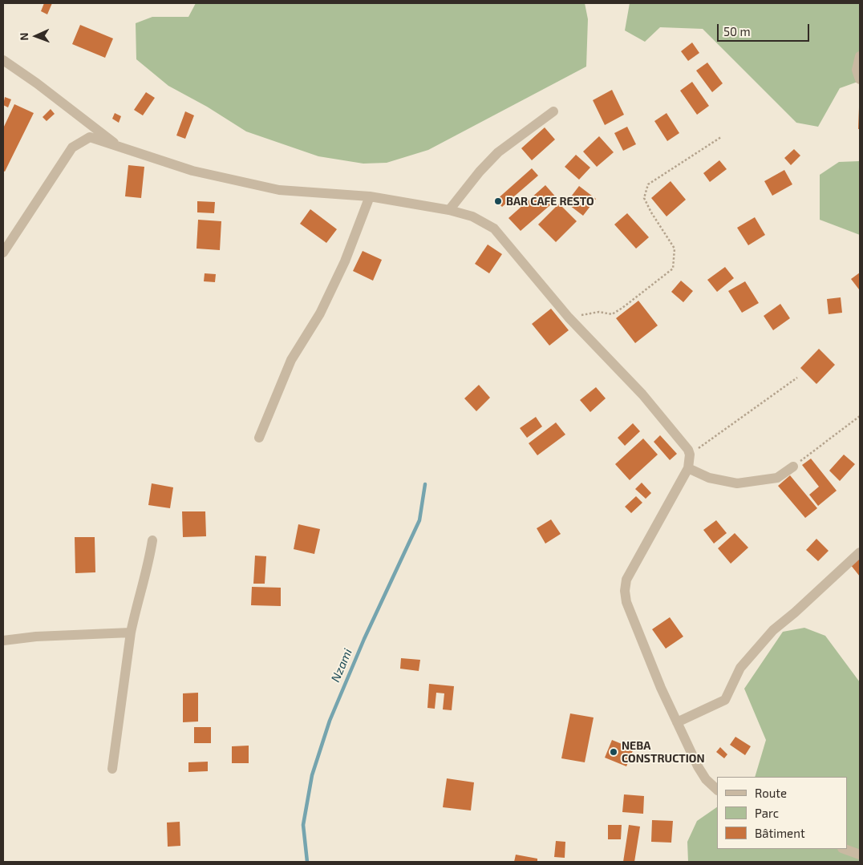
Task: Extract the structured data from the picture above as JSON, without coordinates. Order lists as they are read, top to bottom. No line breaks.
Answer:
{"water":["Nzami"],"places":["BAR CAFE RESTO","NEBA CONSTRUCTION"],"legend":["Route","Parc","Bâtiment"],"scale_bar":"50 m","north":"left"}
